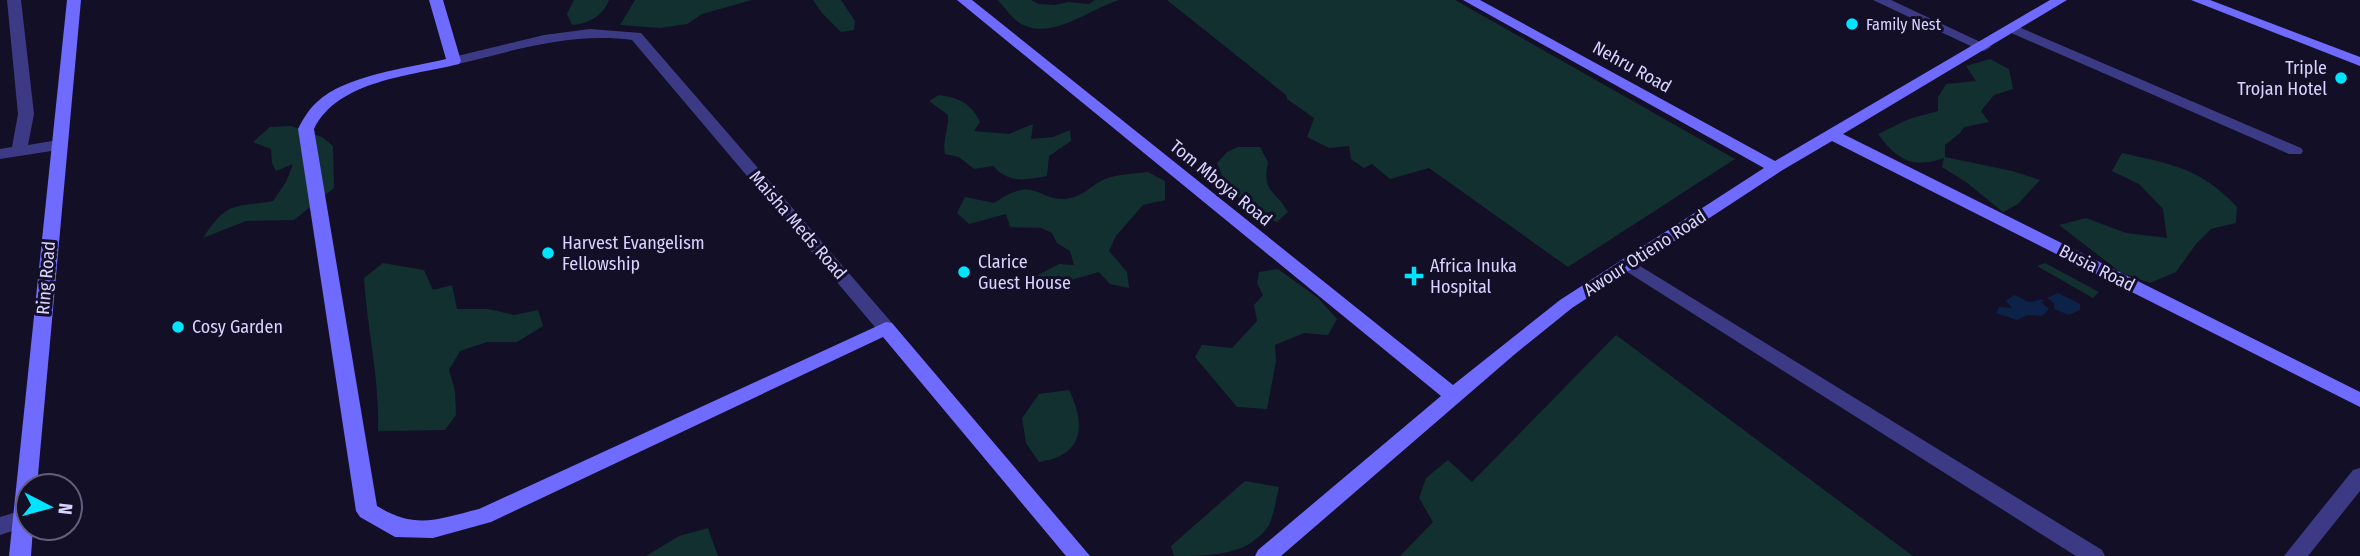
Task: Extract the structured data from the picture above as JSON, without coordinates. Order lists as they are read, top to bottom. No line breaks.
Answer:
{"streets":{"street":["Nehru Road","Tom Mboya Road","Maisha Meds Road","Awour Otieno Road","Busia Road","Ring Road"]},"crossings":[["Nehru Road","Awour Otieno Road"],["Tom Mboya Road","Awour Otieno Road"],["Awour Otieno Road","Busia Road"]],"places":{"other":["Family Nest","Triple Trojan Hotel","Harvest Evangelism Fellowship","Clarice Guest House","Cosy Garden"],"health":["Africa Inuka Hospital"]},"north":"right"}
